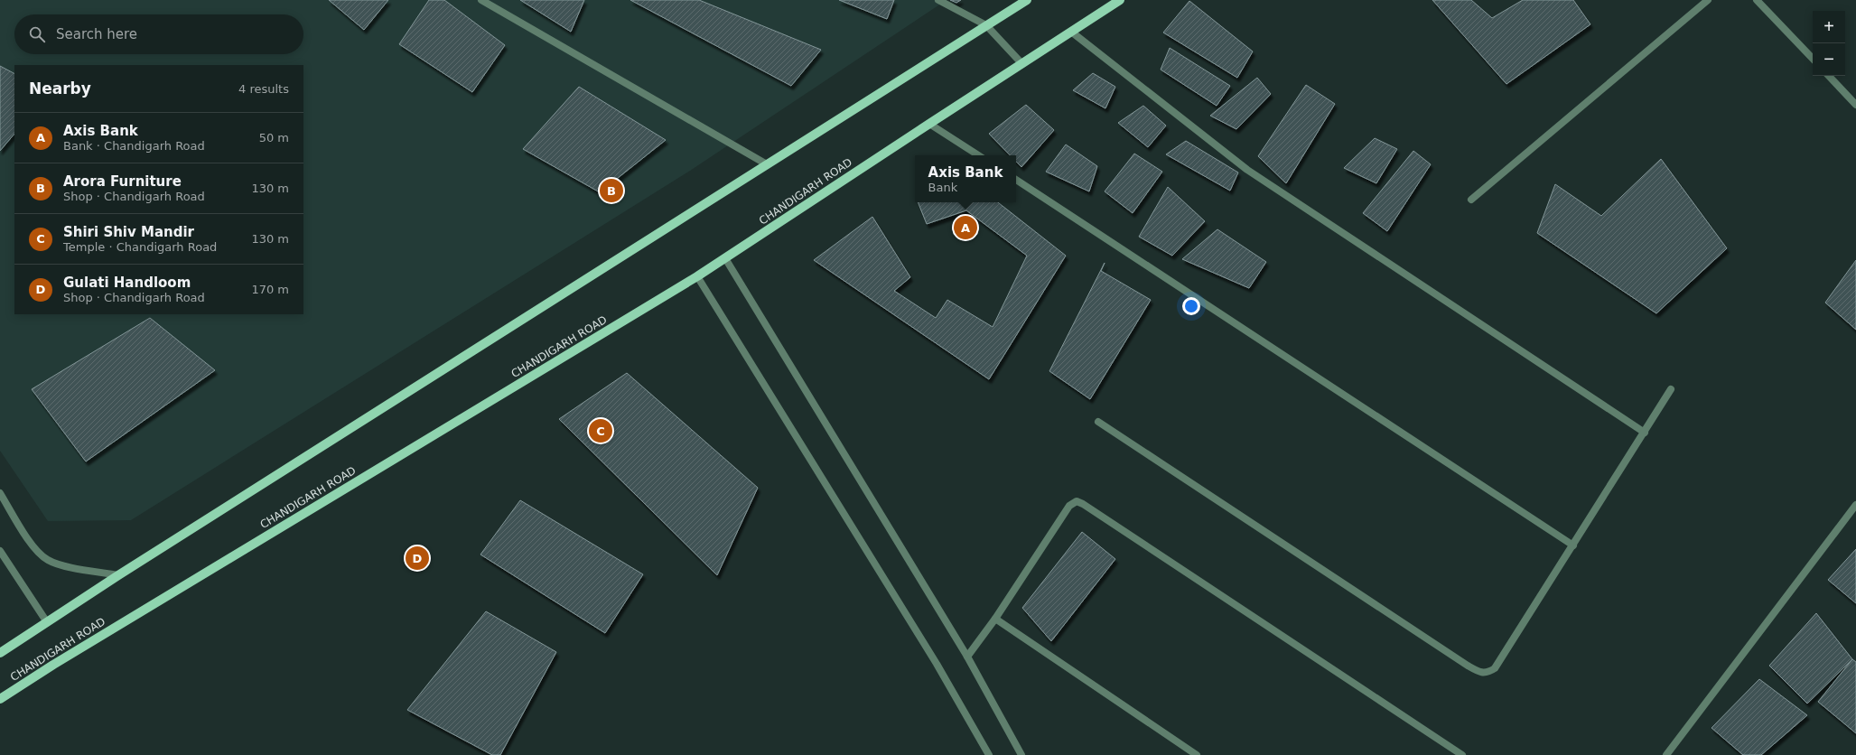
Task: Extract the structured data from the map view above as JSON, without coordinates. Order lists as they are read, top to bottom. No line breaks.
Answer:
{"streets":{"main road":["CHANDIGARH ROAD"]},"page":{"map_buttons":["+","−"],"search":"Search here","heading":["Nearby","4 results"],"list":[{"mark":"A","name":"Axis Bank","note":"Bank · Chandigarh Road","value":"50 m"},{"mark":"B","name":"Arora Furniture","note":"Shop · Chandigarh Road","value":"130 m"},{"mark":"C","name":"Shiri Shiv Mandir","note":"Temple · Chandigarh Road","value":"130 m"},{"mark":"D","name":"Gulati Handloom","note":"Shop · Chandigarh Road","value":"170 m"}],"popup":["Axis Bank","Bank"],"pins":["B","A","C","D"]}}
